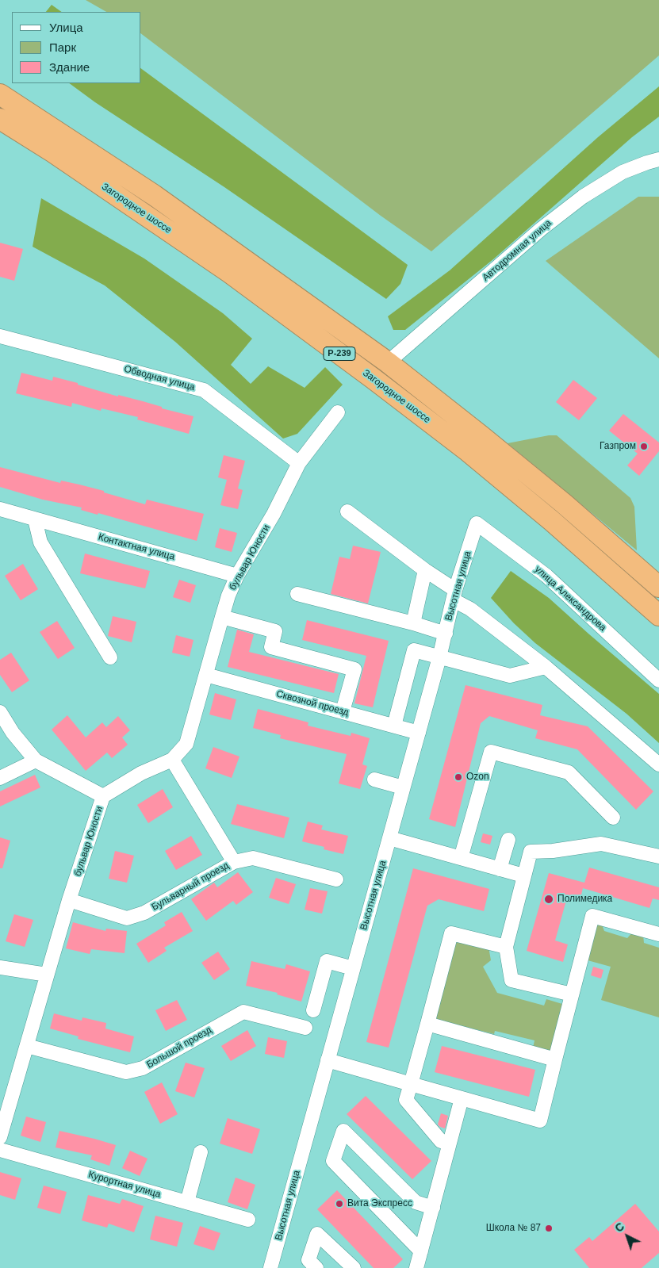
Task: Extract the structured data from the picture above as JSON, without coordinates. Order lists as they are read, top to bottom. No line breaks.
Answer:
{"streets":{"highway":["Загородное шоссе","Р-239"],"street":["Автодромная улица","Обводная улица","Контактная улица","бульвар Юности","Высотная улица","улица Александрова","Сквозной проезд","Бульварный проезд","Большой проезд","Курортная улица"]},"crossings":[["Загородное шоссе","Автодромная улица"],["Обводная улица","бульвар Юности"],["Контактная улица","бульвар Юности"],["бульвар Юности","Сквозной проезд"],["бульвар Юности","Бульварный проезд"],["бульвар Юности","Большой проезд"],["Высотная улица","улица Александрова"],["Высотная улица","Сквозной проезд"]],"places":["Газпром","Ozon","Полимедика","Вита Экспресс","Школа № 87"],"legend":["Улица","Парк","Здание"],"north":"top left"}
